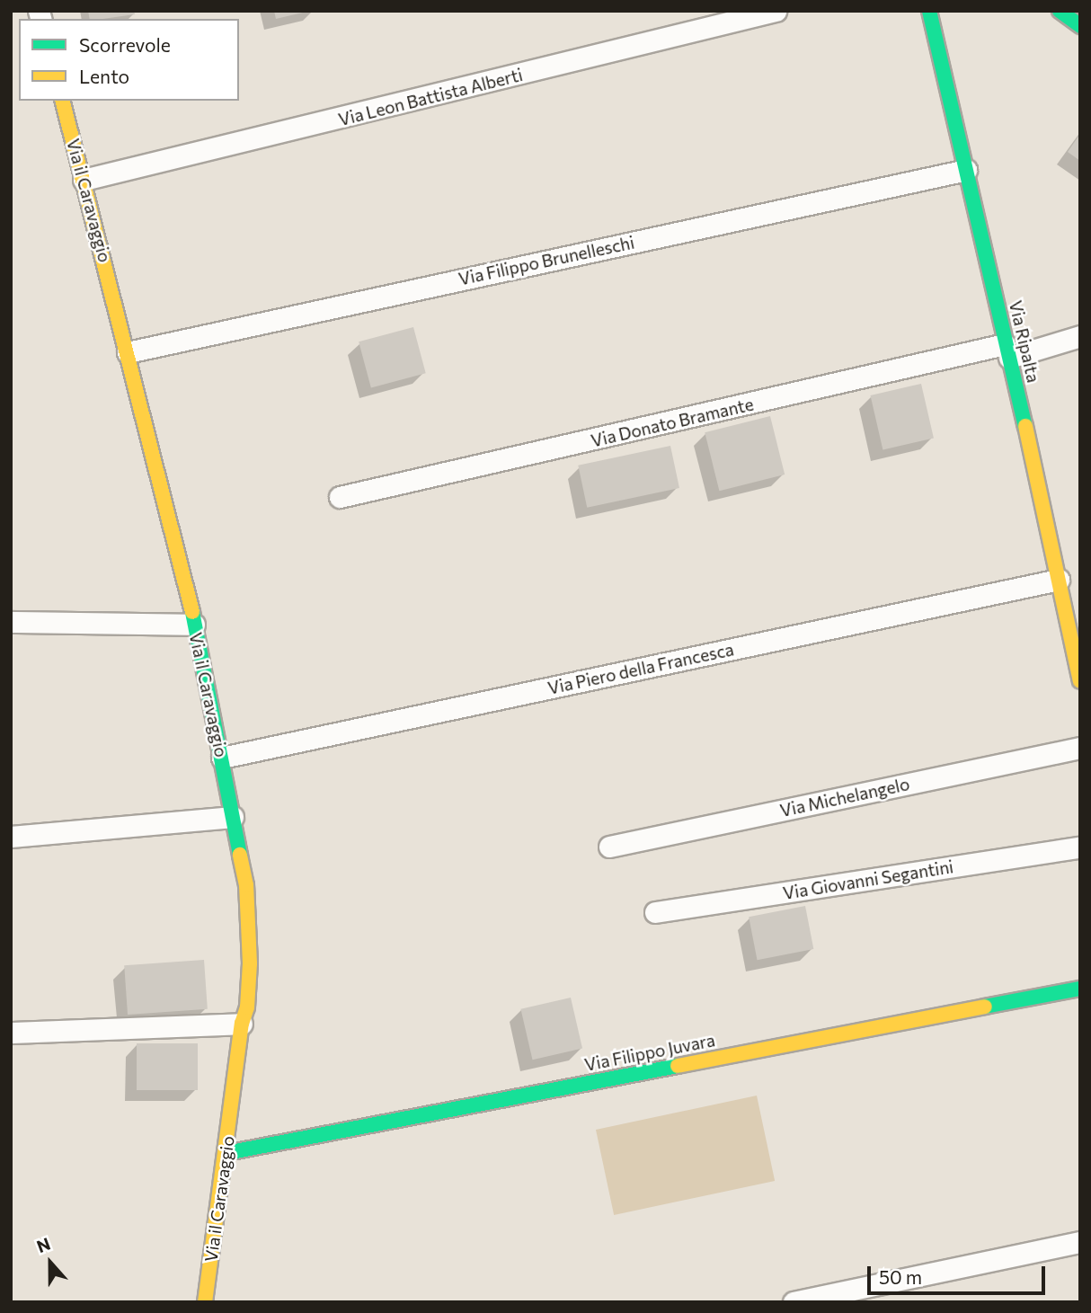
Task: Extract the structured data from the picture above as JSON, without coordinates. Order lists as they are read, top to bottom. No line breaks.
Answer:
{"streets":{"street":["Via Leon Battista Alberti","Via il Caravaggio","Via Filippo Brunelleschi","Via Ripalta","Via Donato Bramante","Via Piero della Francesca","Via Michelangelo","Via Giovanni Segantini","Via Filippo Juvara"]},"crossings":[["Via Leon Battista Alberti","Via il Caravaggio"],["Via il Caravaggio","Via Filippo Brunelleschi"],["Via il Caravaggio","Via Piero della Francesca"],["Via il Caravaggio","Via Filippo Juvara"],["Via Filippo Brunelleschi","Via Ripalta"],["Via Ripalta","Via Donato Bramante"],["Via Ripalta","Via Piero della Francesca"]],"legend":["Scorrevole","Lento"],"scale_bar":"50 m","north":"top"}
